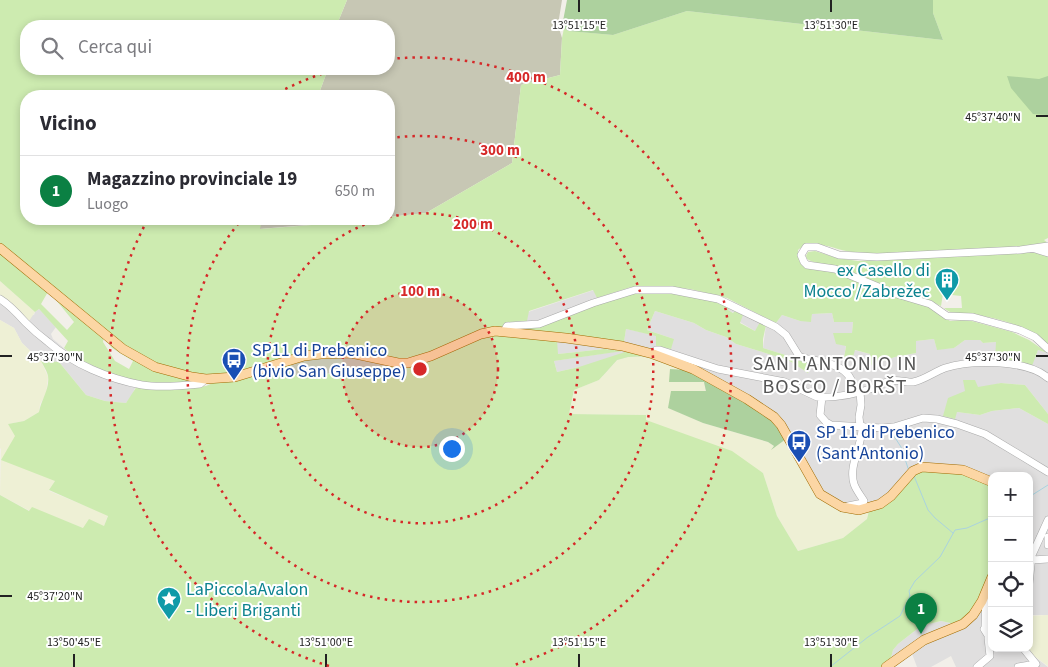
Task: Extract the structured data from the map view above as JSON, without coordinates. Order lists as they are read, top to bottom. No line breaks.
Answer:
{"districts":["SANT'ANTONIO IN BOSCO / BORŠT"],"places":{"building":["ex Casello di Mocco'/Zabrežec"],"bus stop":["SP11 di Prebenico (bivio San Giuseppe)","SP 11 di Prebenico (Sant'Antonio)"],"place":["LaPiccolaAvalon - Liberi Briganti"]},"page":{"search":"Cerca qui","heading":"Vicino","list":[{"mark":"1","name":"Magazzino provinciale 19","note":"Luogo","value":"650 m"}],"map_buttons":["+","−"],"pins":"1"},"coordinates":["13°51'15\"E","13°51'30\"E","45°37'40\"N","45°37'30\"N","45°37'20\"N","13°50'45\"E","13°51'00\"E"],"rings":["400 m","300 m","200 m","100 m"]}
